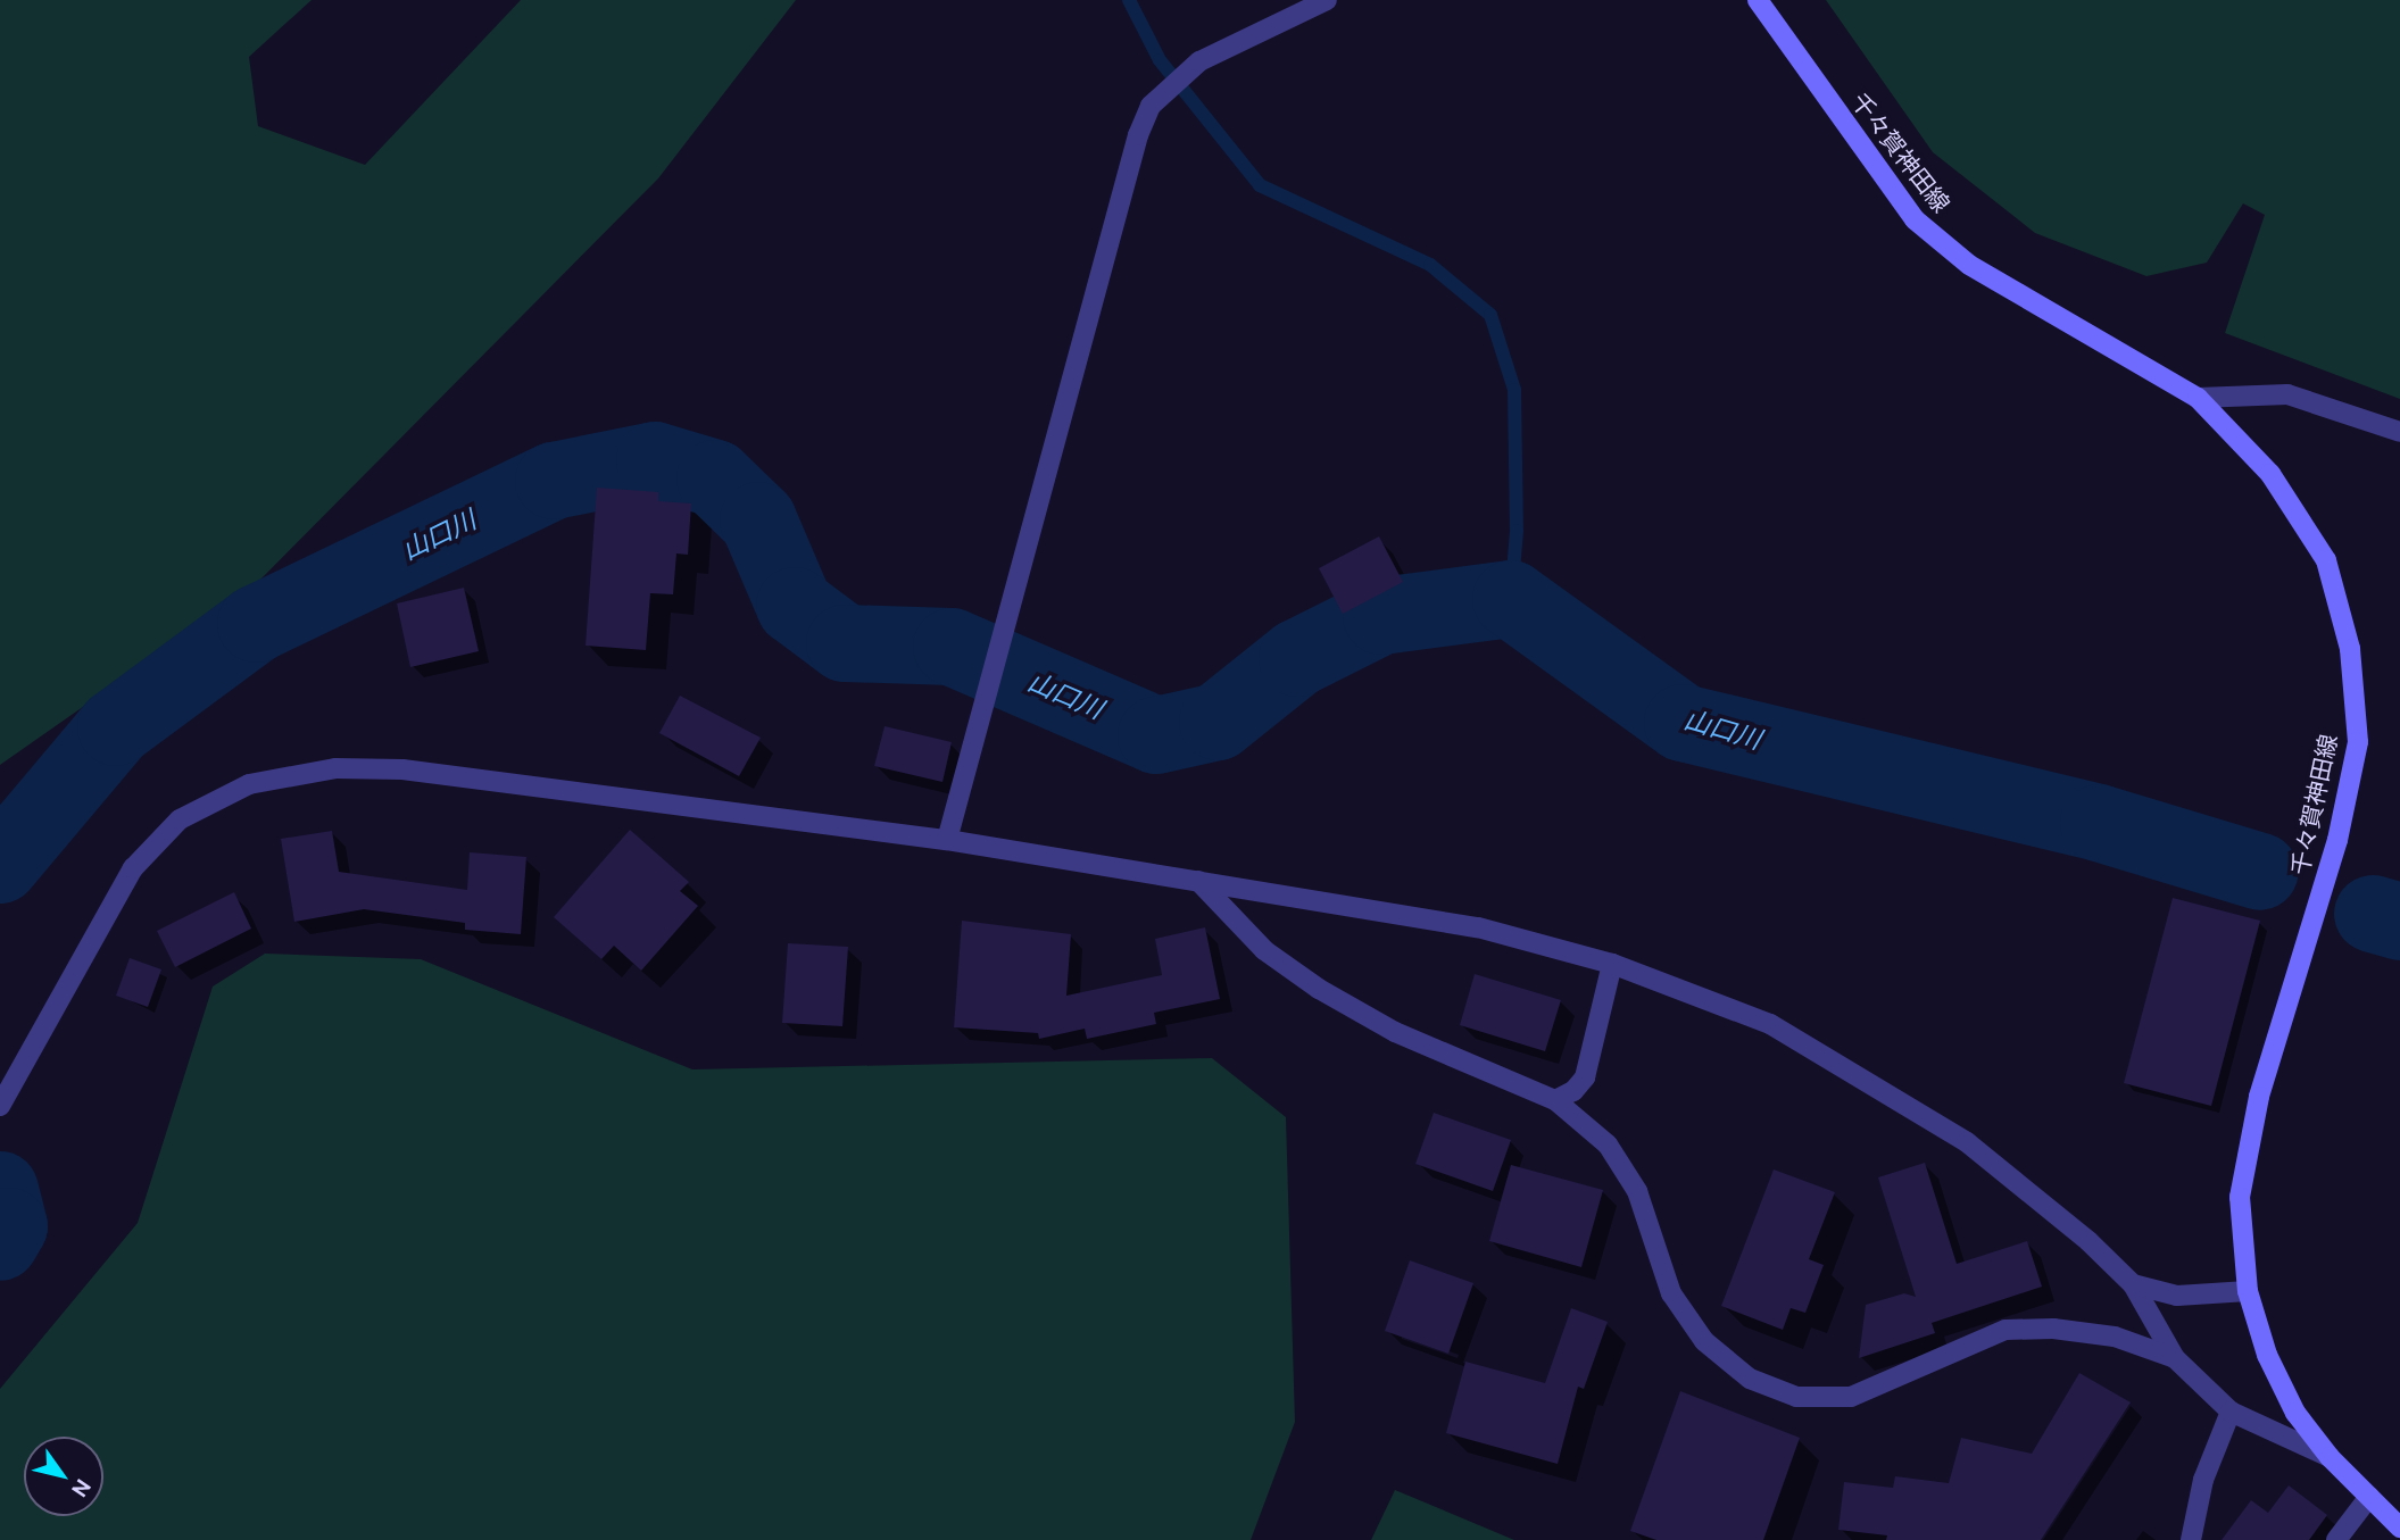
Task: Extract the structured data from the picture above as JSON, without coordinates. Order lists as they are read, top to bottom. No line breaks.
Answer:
{"streets":{"main road":["千々賀神田線"]},"water":["山口川"],"north":"bottom right"}
